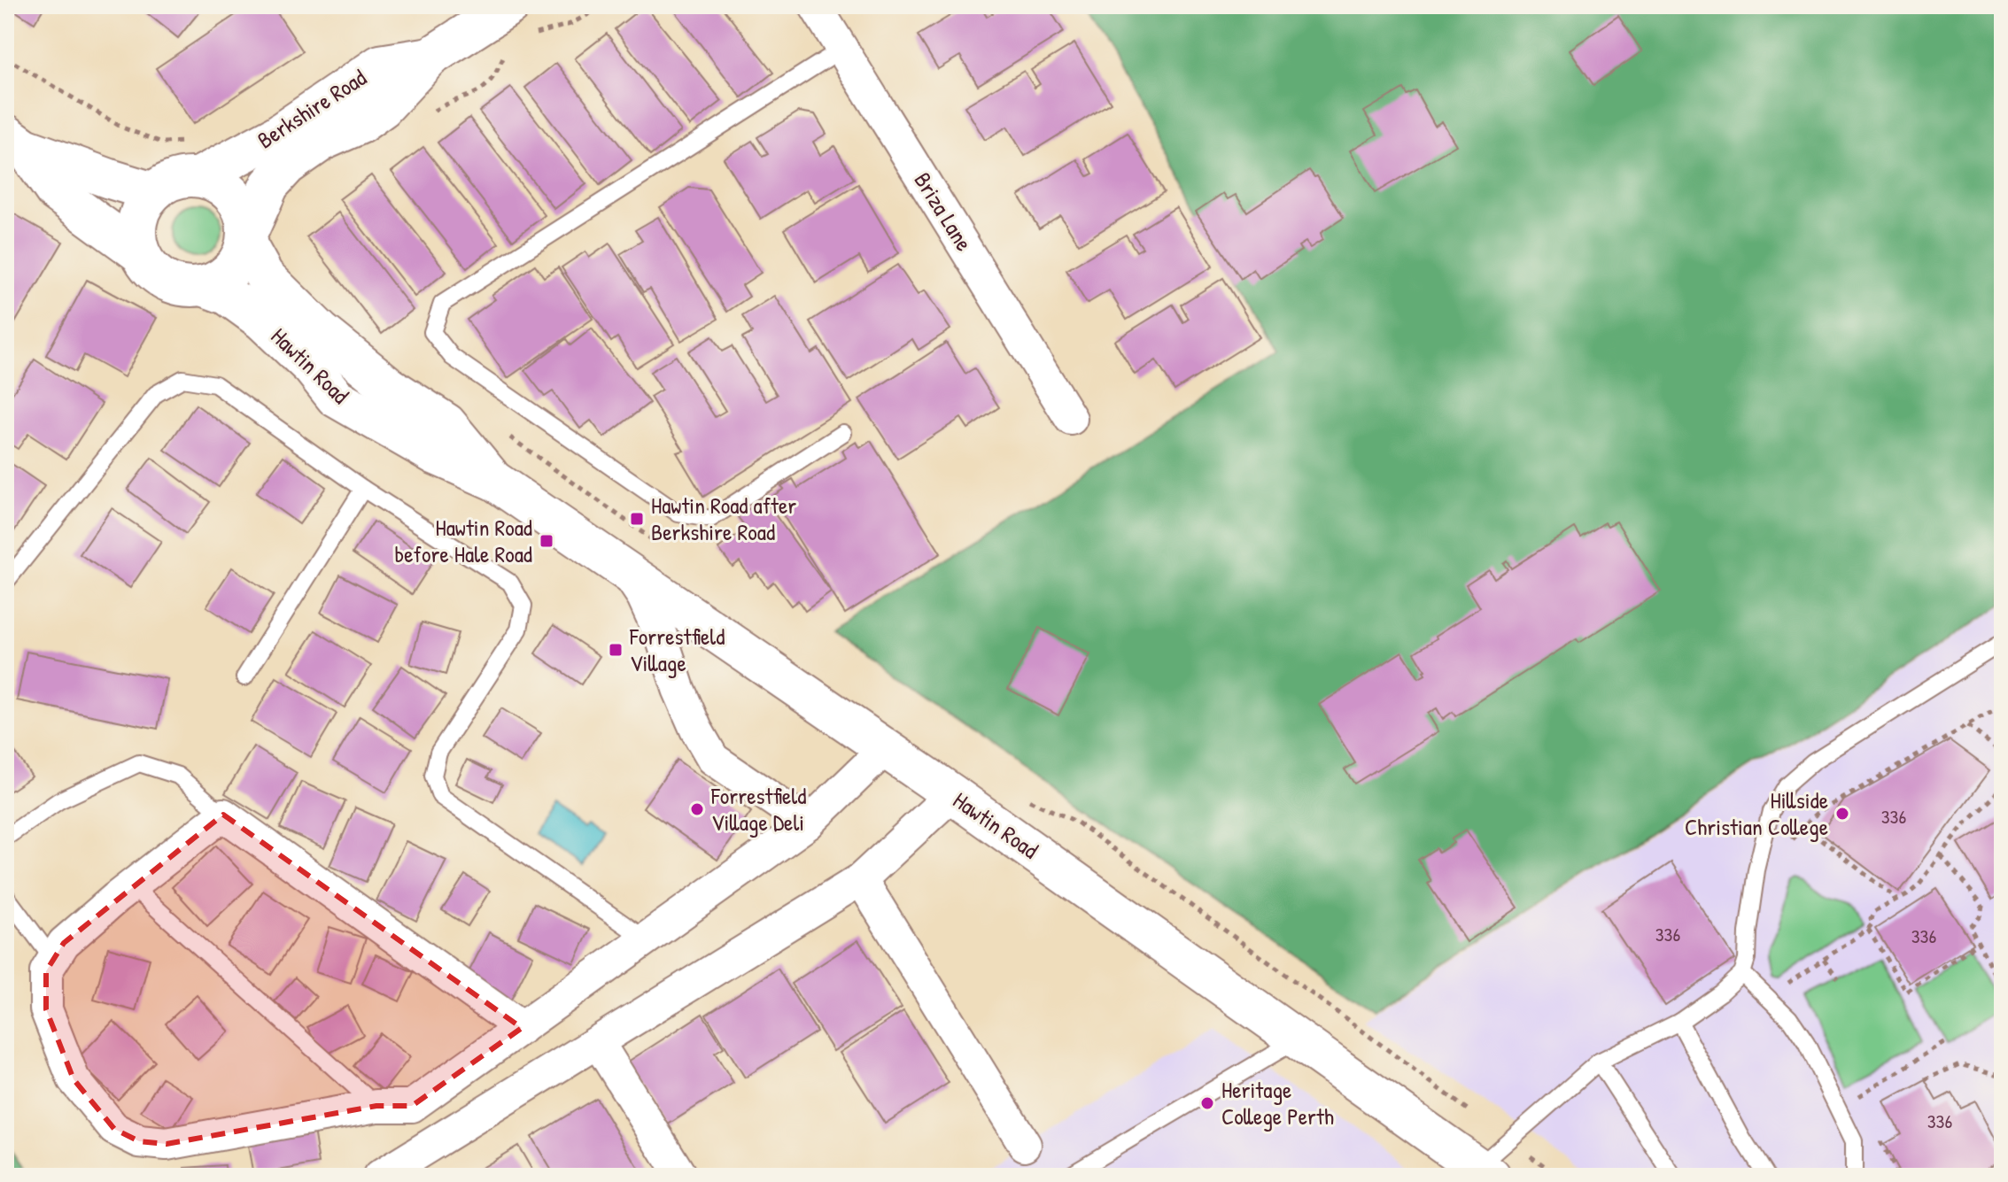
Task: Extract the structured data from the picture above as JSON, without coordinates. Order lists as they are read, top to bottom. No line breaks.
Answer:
{"streets":{"main road":["Berkshire Road","Hawtin Road"],"street":["Briza Lane"]},"crossings":[["Berkshire Road","Hawtin Road"]],"places":{"transit":["Hawtin Road after Berkshire Road","Hawtin Road before Hale Road","Forrestfield Village"],"other":["Forrestfield Village Deli","Hillside Christian College","Heritage College Perth"]},"house_numbers":["336","336","336","336"]}
